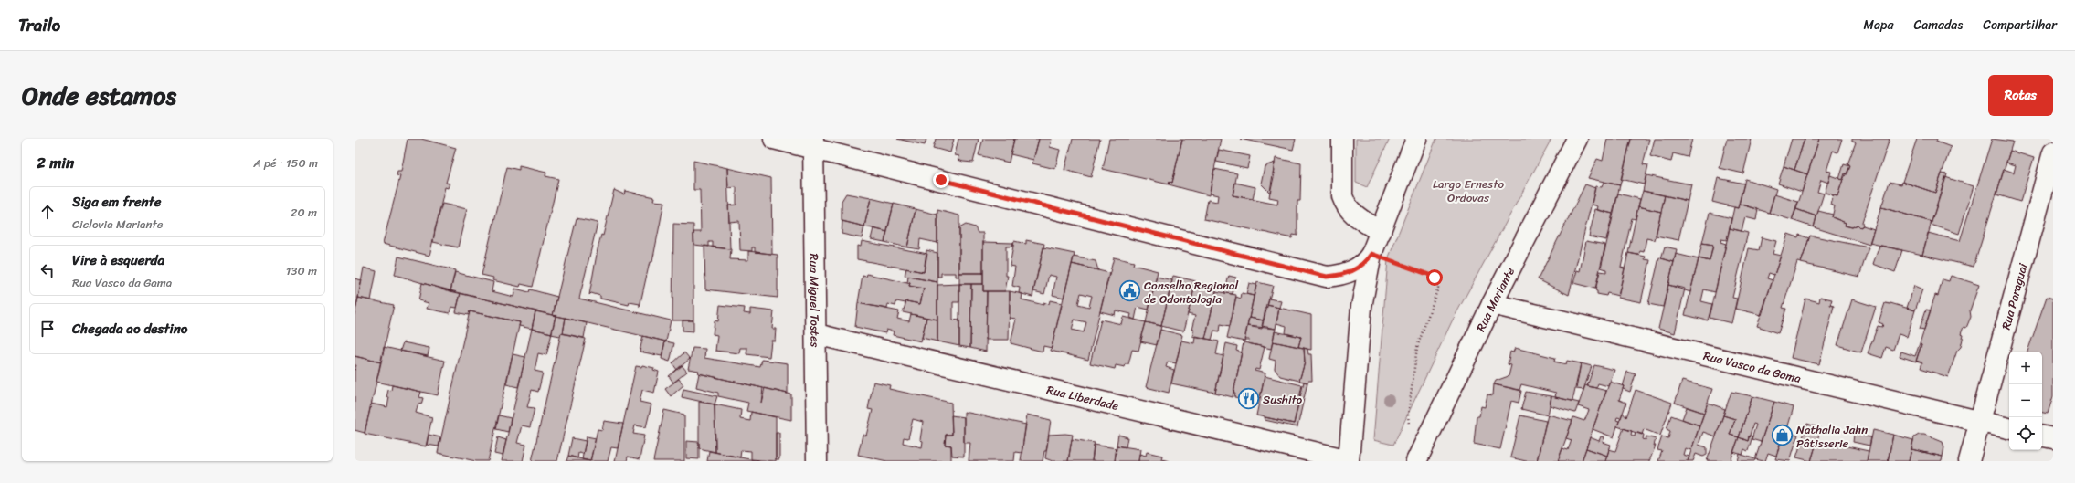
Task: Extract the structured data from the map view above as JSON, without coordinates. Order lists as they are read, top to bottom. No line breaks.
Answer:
{"streets":{"street":["Rua Paraguai","Rua Miguel Tostes","Rua Mariante","Rua Vasco da Gama","Rua Liberdade"]},"crossings":[["Rua Paraguai","Rua Vasco da Gama"],["Rua Miguel Tostes","Rua Liberdade"],["Rua Mariante","Rua Vasco da Gama"]],"parks":["Largo Ernesto Ordovas"],"places":{"public building":["Conselho Regional de Odontologia"],"restaurant":["Sushito"],"shop":["Nathalia Jahn Pâtisserie"]},"page":{"header":"Trailo","nav":["Mapa","Camadas","Compartilhar"],"title":"Onde estamos","buttons":"Rotas","heading":["2 min","A pé · 150 m"],"list":[["Siga em frente","Ciclovia Mariante","20 m"],["Vire à esquerda","Rua Vasco da Gama","130 m"],"Chegada ao destino"],"map_buttons":["+","−"]}}
